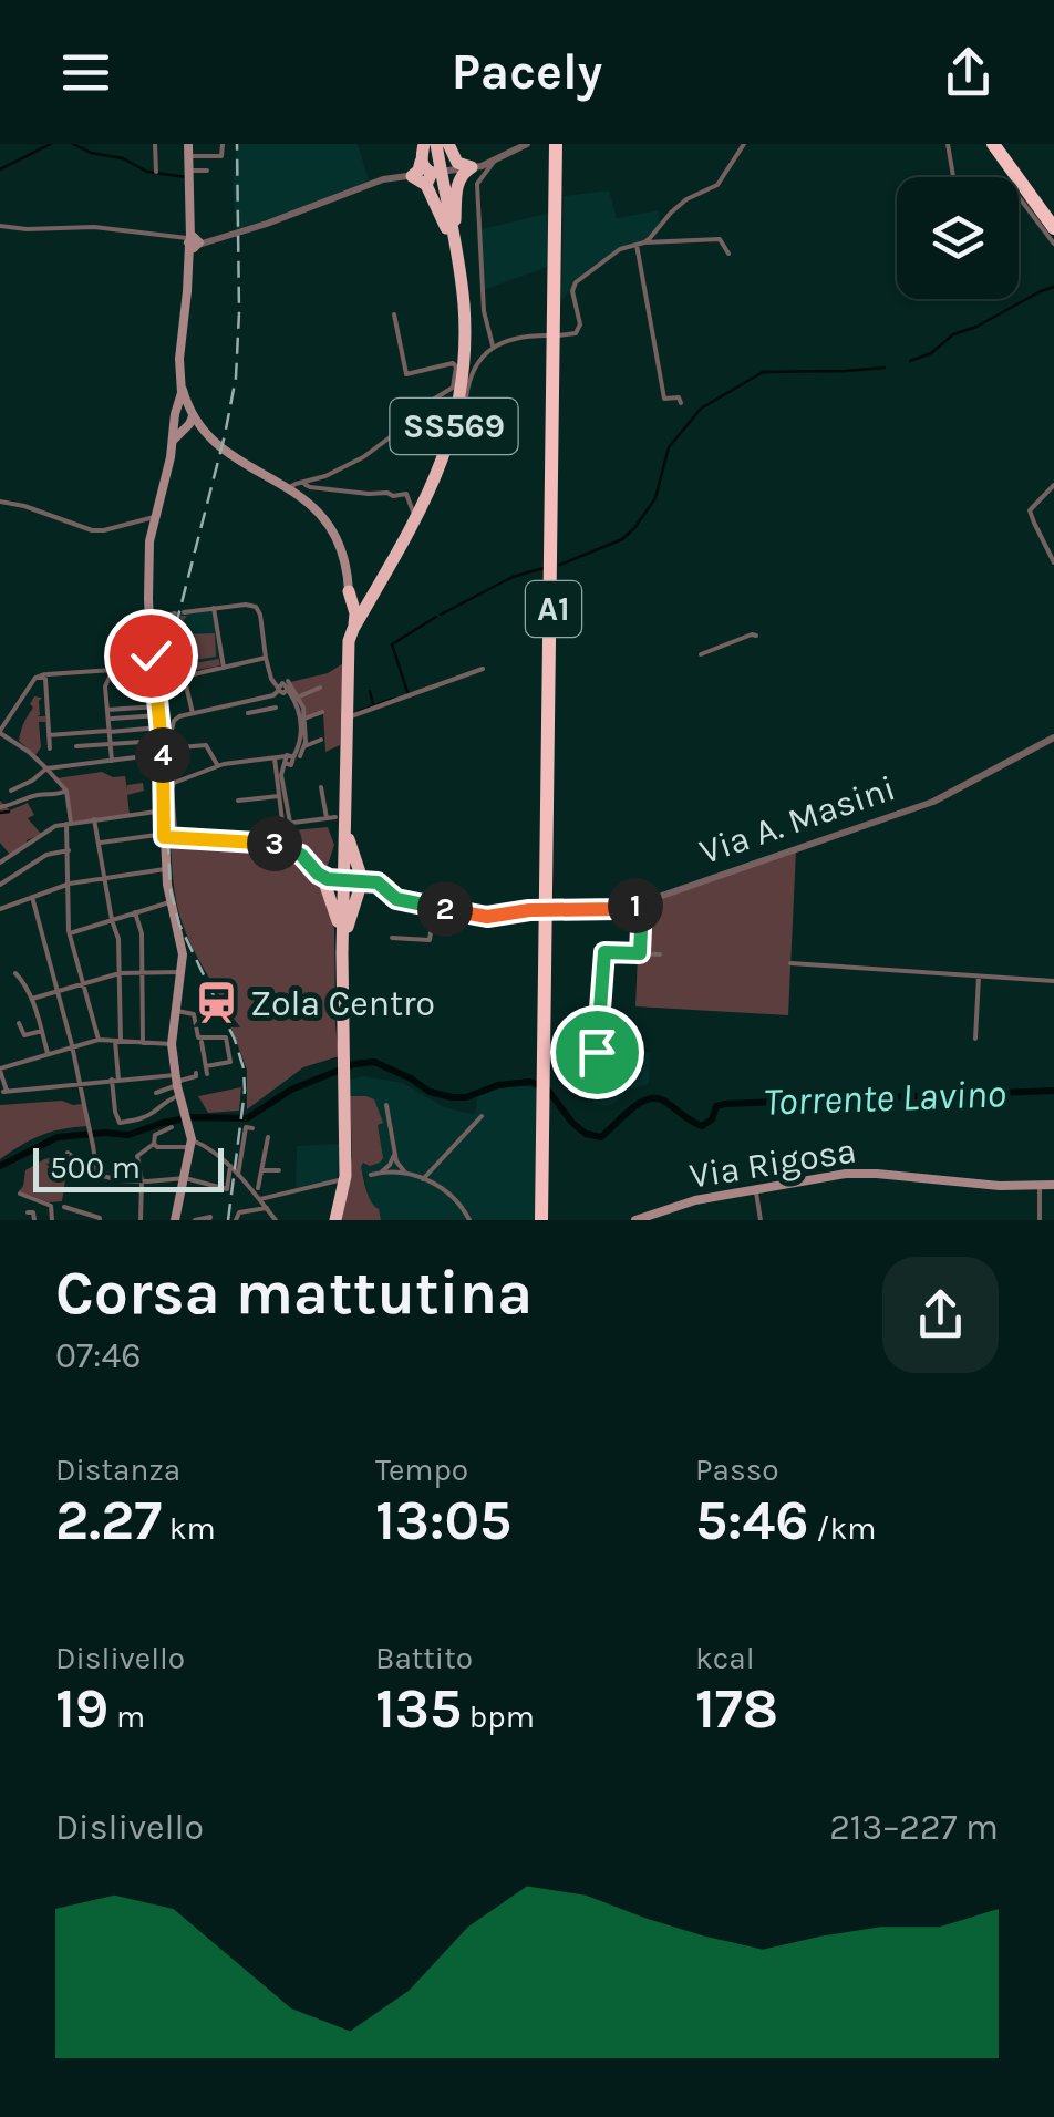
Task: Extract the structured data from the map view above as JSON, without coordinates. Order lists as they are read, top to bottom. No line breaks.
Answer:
{"streets":{"highway":["SS569","A1"],"main road":["Via Rigosa"],"street":["Via A. Masini"]},"water":["Torrente Lavino"],"places":{"station":["Zola Centro"]},"scale_bar":"500 m","page":{"header":"Pacely","pins":["4","3","1","2"],"scale":"500 m","heading":["Corsa mattutina","07:46"],"stats":[["Distanza","2.27 km"],["Tempo","13:05"],["Passo","5:46 /km"],["Dislivello","19 m"],["Battito","135 bpm"],["kcal","178"]],"chart":["Dislivello","213–227 m"]}}
